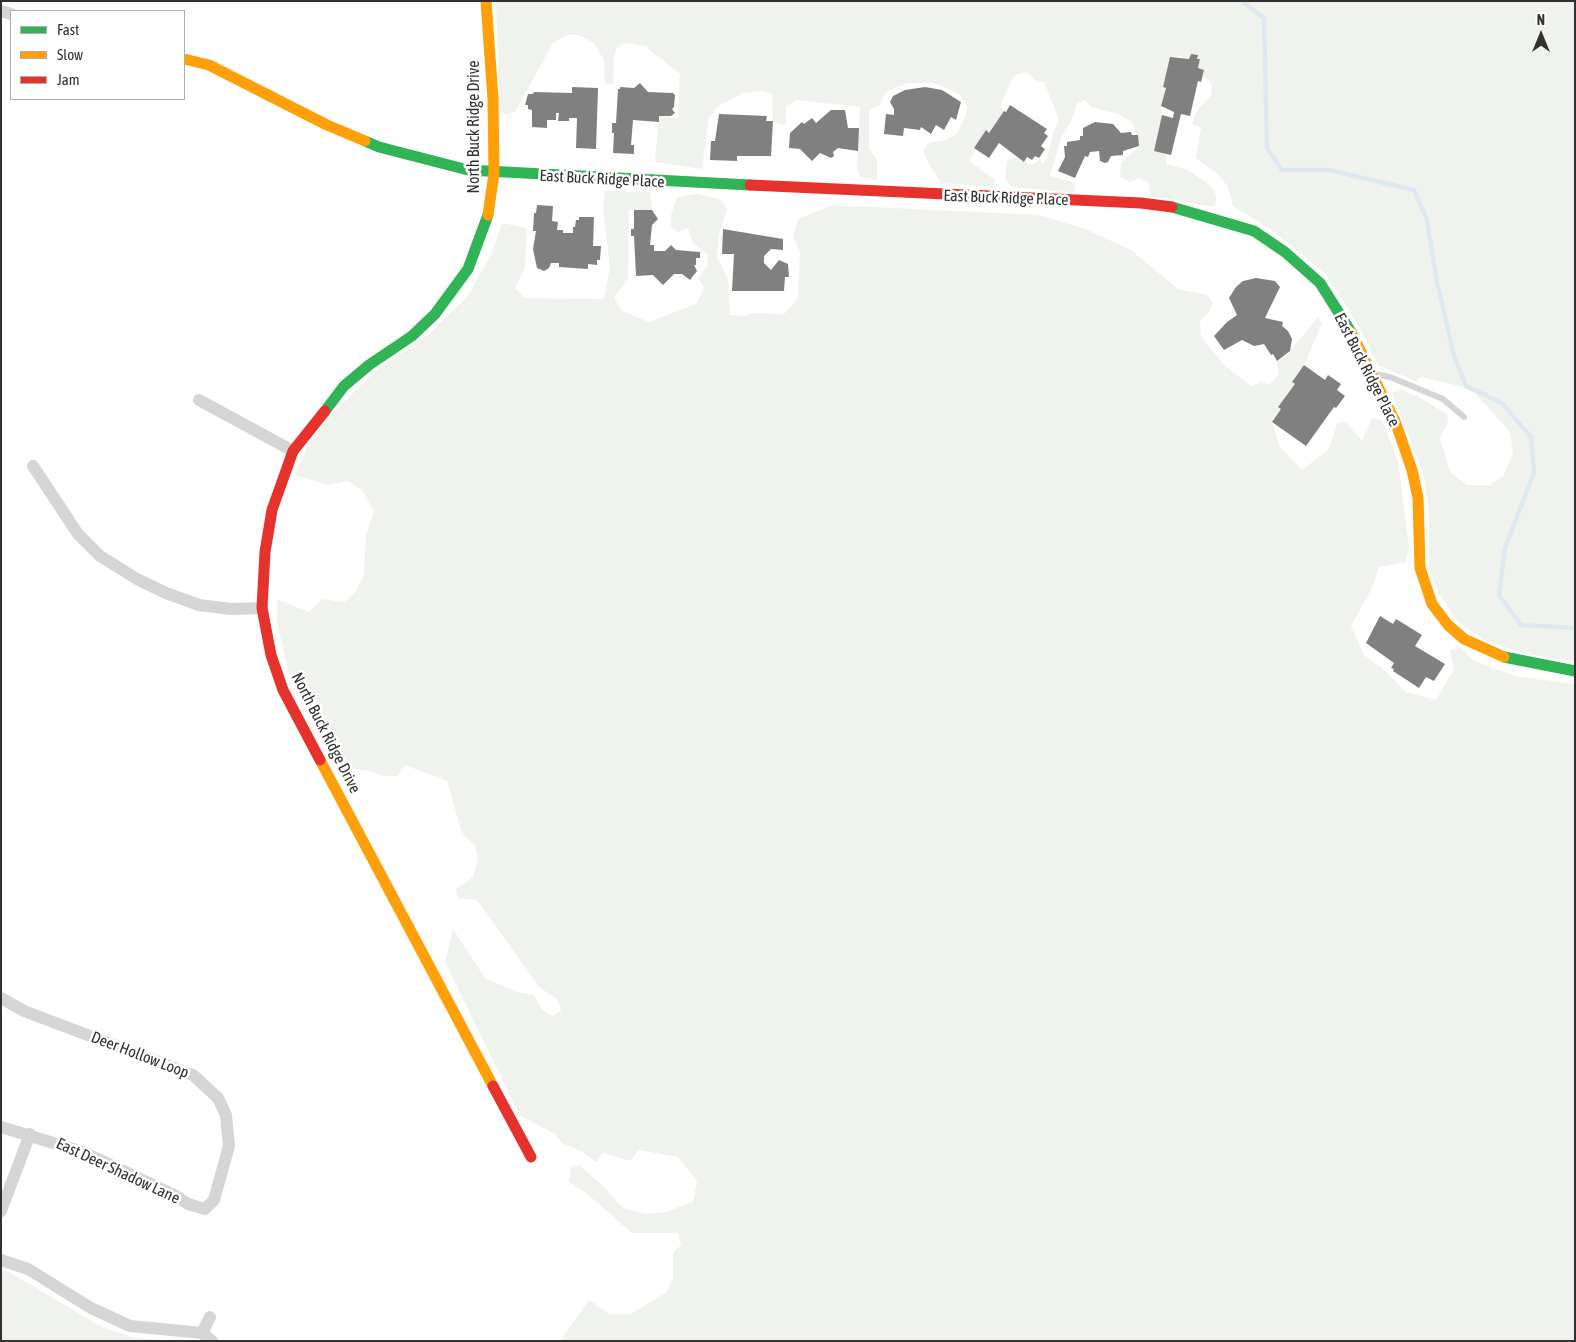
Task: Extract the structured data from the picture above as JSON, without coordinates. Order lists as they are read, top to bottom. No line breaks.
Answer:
{"streets":{"street":["North Buck Ridge Drive","East Buck Ridge Place","Deer Hollow Loop","East Deer Shadow Lane"]},"crossings":[["North Buck Ridge Drive","East Buck Ridge Place"],["Deer Hollow Loop","East Deer Shadow Lane"]],"legend":["Fast","Slow","Jam"],"north":"top"}
